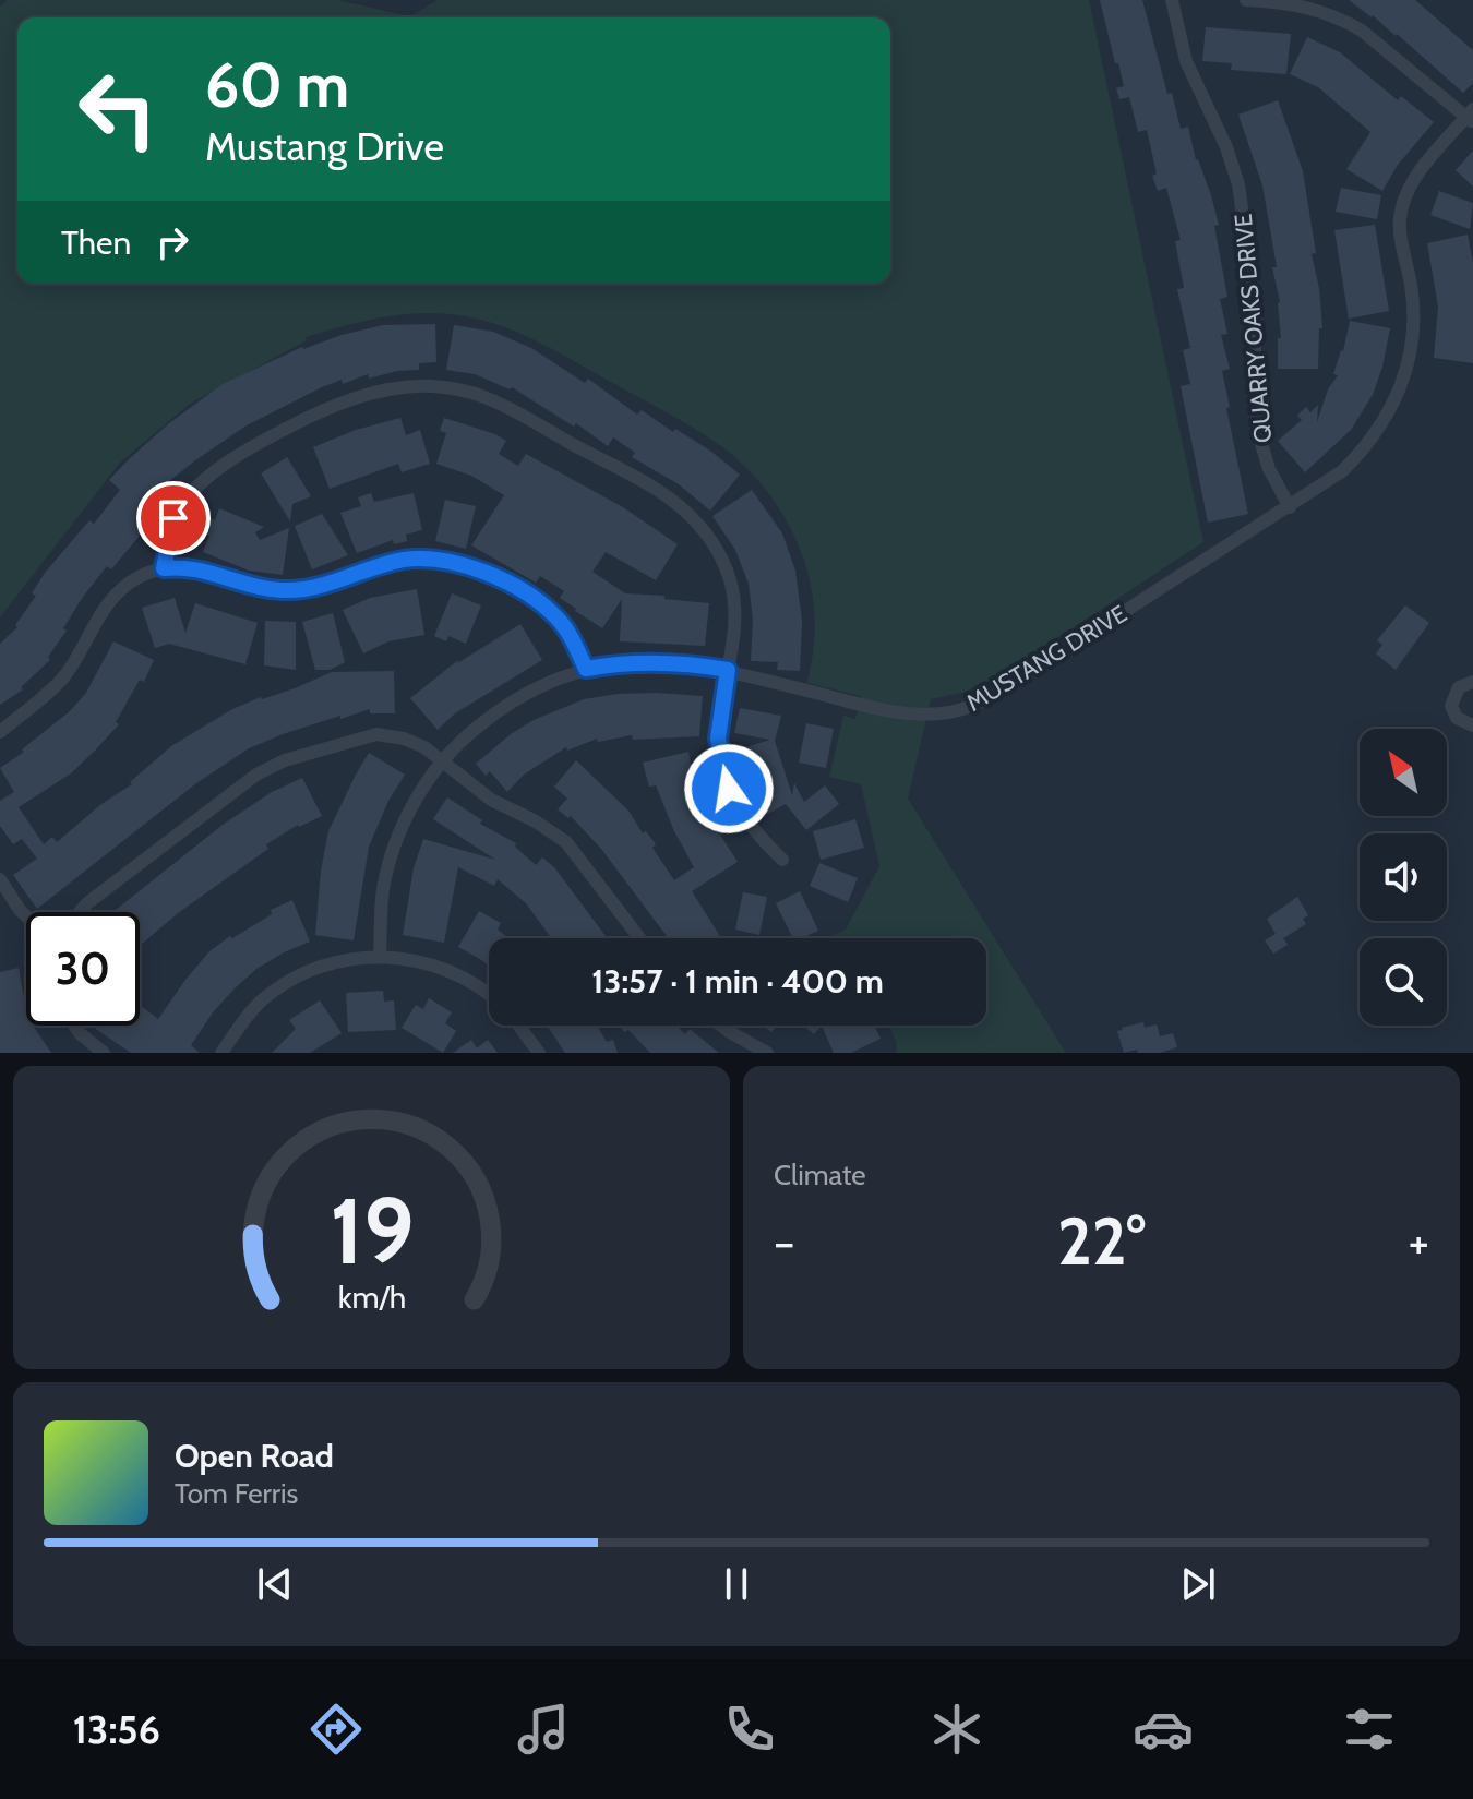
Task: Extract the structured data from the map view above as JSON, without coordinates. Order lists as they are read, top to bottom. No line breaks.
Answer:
{"streets":{"street":["QUARRY OAKS DRIVE","MUSTANG DRIVE"]},"crossings":[["QUARRY OAKS DRIVE","MUSTANG DRIVE"]],"north":"top left","page":{"turn":["60 m","Mustang Drive"],"then":"Then","limit":"30","trip":"13:57 · 1 min · 400 m","tile":"Climate","heat":["−","22°","+"],"song":["Open Road","Tom Ferris"],"tabs":"13:56","gauge":["19","km/h"]}}
